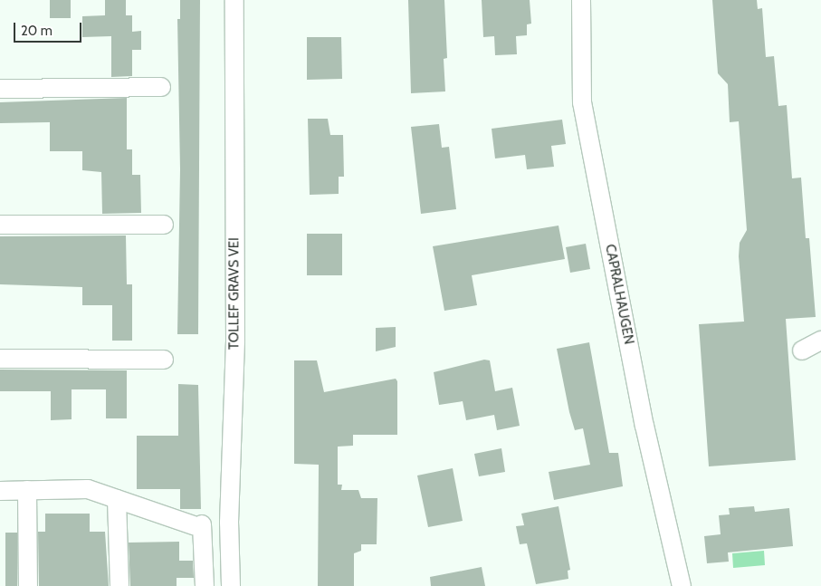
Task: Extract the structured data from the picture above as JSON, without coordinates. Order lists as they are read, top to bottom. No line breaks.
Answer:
{"streets":{"street":["TOLLEF GRAVS VEI","CAPRALHAUGEN"]},"scale_bar":"20 m"}
